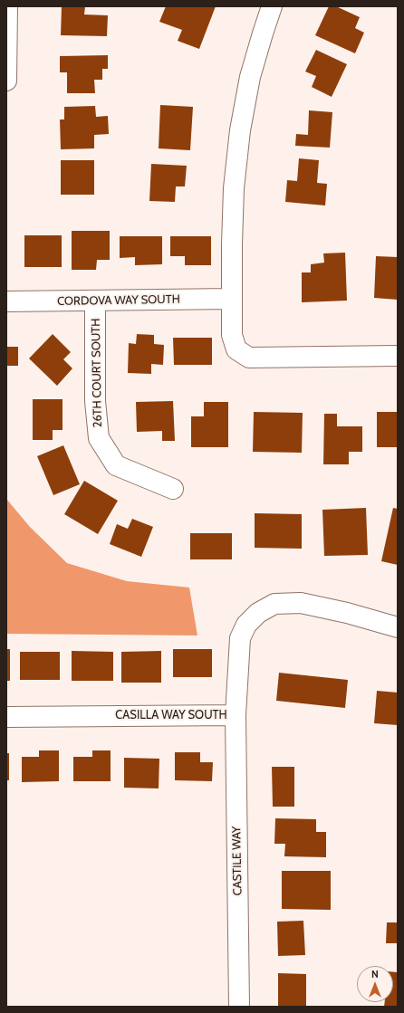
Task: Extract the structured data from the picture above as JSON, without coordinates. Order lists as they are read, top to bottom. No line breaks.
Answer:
{"streets":{"street":["CORDOVA WAY SOUTH","26TH COURT SOUTH","CASILLA WAY SOUTH","CASTILE WAY"]},"crossings":[["CORDOVA WAY SOUTH","26TH COURT SOUTH"],["CASILLA WAY SOUTH","CASTILE WAY"]],"north":"top"}
